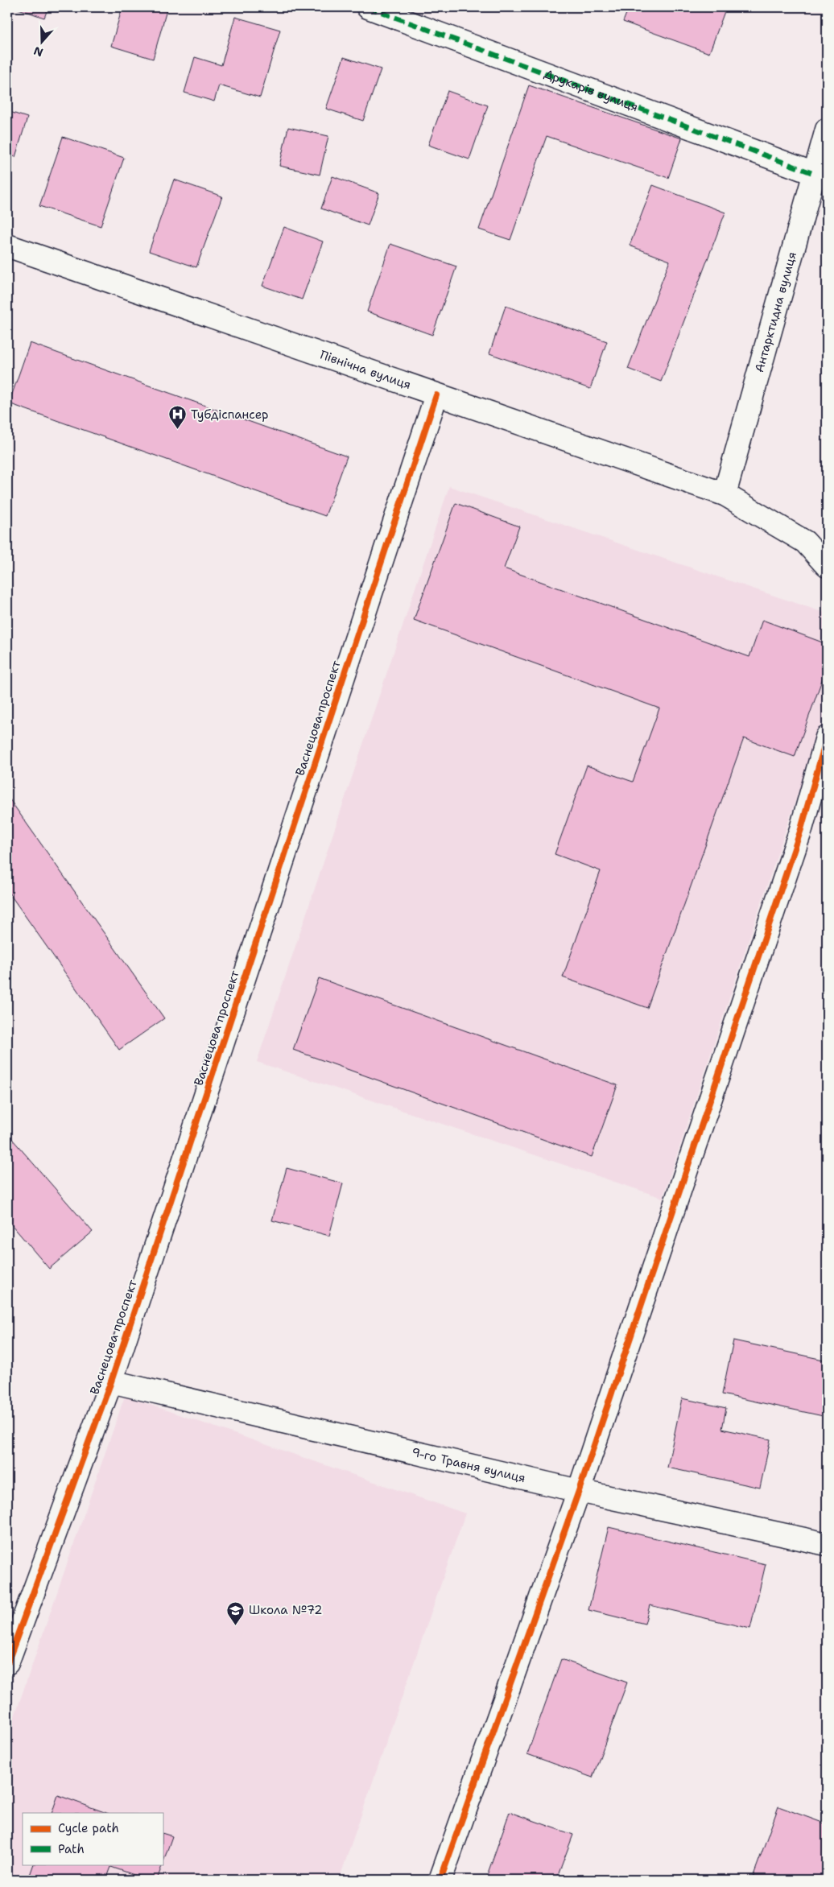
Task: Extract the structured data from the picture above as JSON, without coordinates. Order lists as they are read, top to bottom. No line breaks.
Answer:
{"streets":{"street":["Друкарів вулиця","Антарктидна вулиця","Північна вулиця","Васнецова проспект","9-го Травня вулиця"]},"crossings":[["Друкарів вулиця","Антарктидна вулиця"],["Антарктидна вулиця","Північна вулиця"],["Північна вулиця","Васнецова проспект"],["Васнецова проспект","9-го Травня вулиця"]],"places":{"hospital":["Тубдіспансер"],"school or university":["Школа №72"]},"legend":["Cycle path","Path"],"north":"bottom"}
